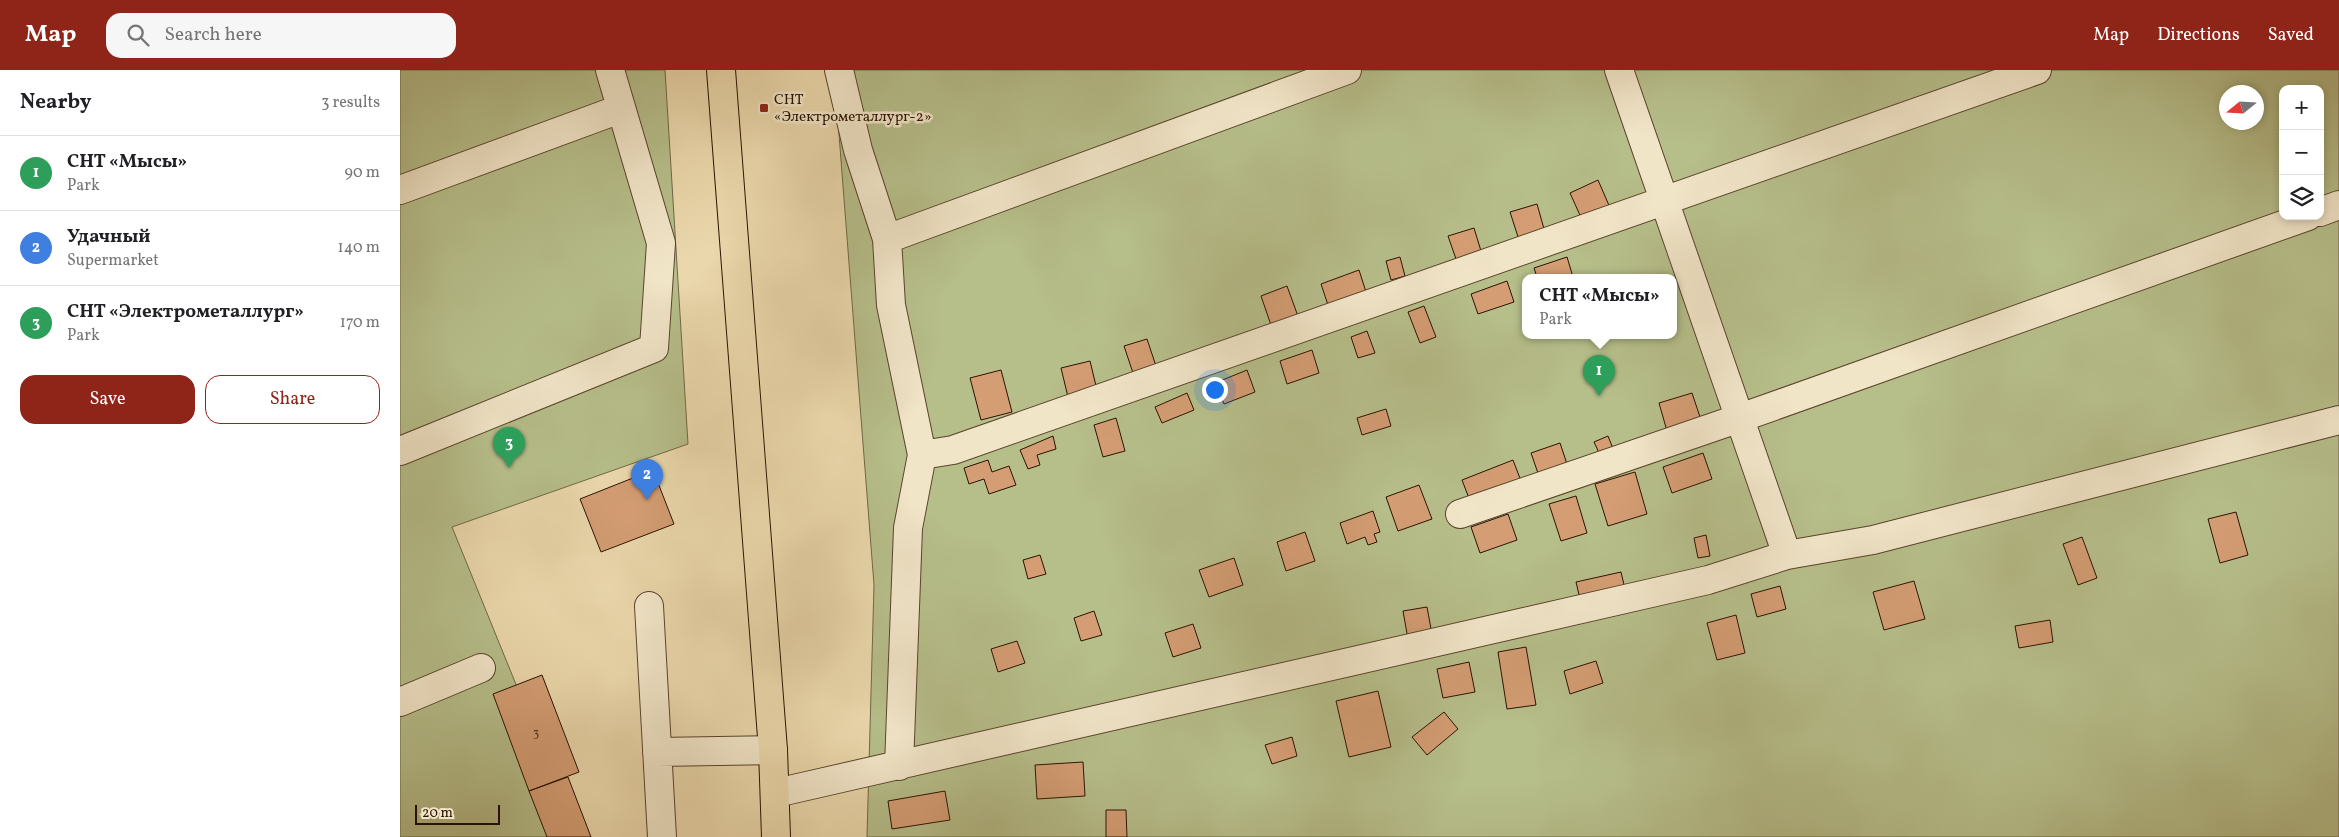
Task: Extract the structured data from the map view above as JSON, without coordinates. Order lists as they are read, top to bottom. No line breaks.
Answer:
{"places":{"transit":["СНТ «Электрометаллург-2»"]},"house_numbers":["3"],"scale_bar":"20 m","north":"left","page":{"header":"Map","search":"Search here","nav":["Map","Directions","Saved"],"heading":["Nearby","3 results"],"map_buttons":["+","−"],"list":[{"mark":"1","name":"СНТ «Мысы»","note":"Park","value":"90 m"},{"mark":"2","name":"Удачный","note":"Supermarket","value":"140 m"},{"mark":"3","name":"СНТ «Электрометаллург»","note":"Park","value":"170 m"}],"popup":["СНТ «Мысы»","Park"],"pins":["1","3","2"],"buttons":["Save","Share"],"scale":"20 m"}}
